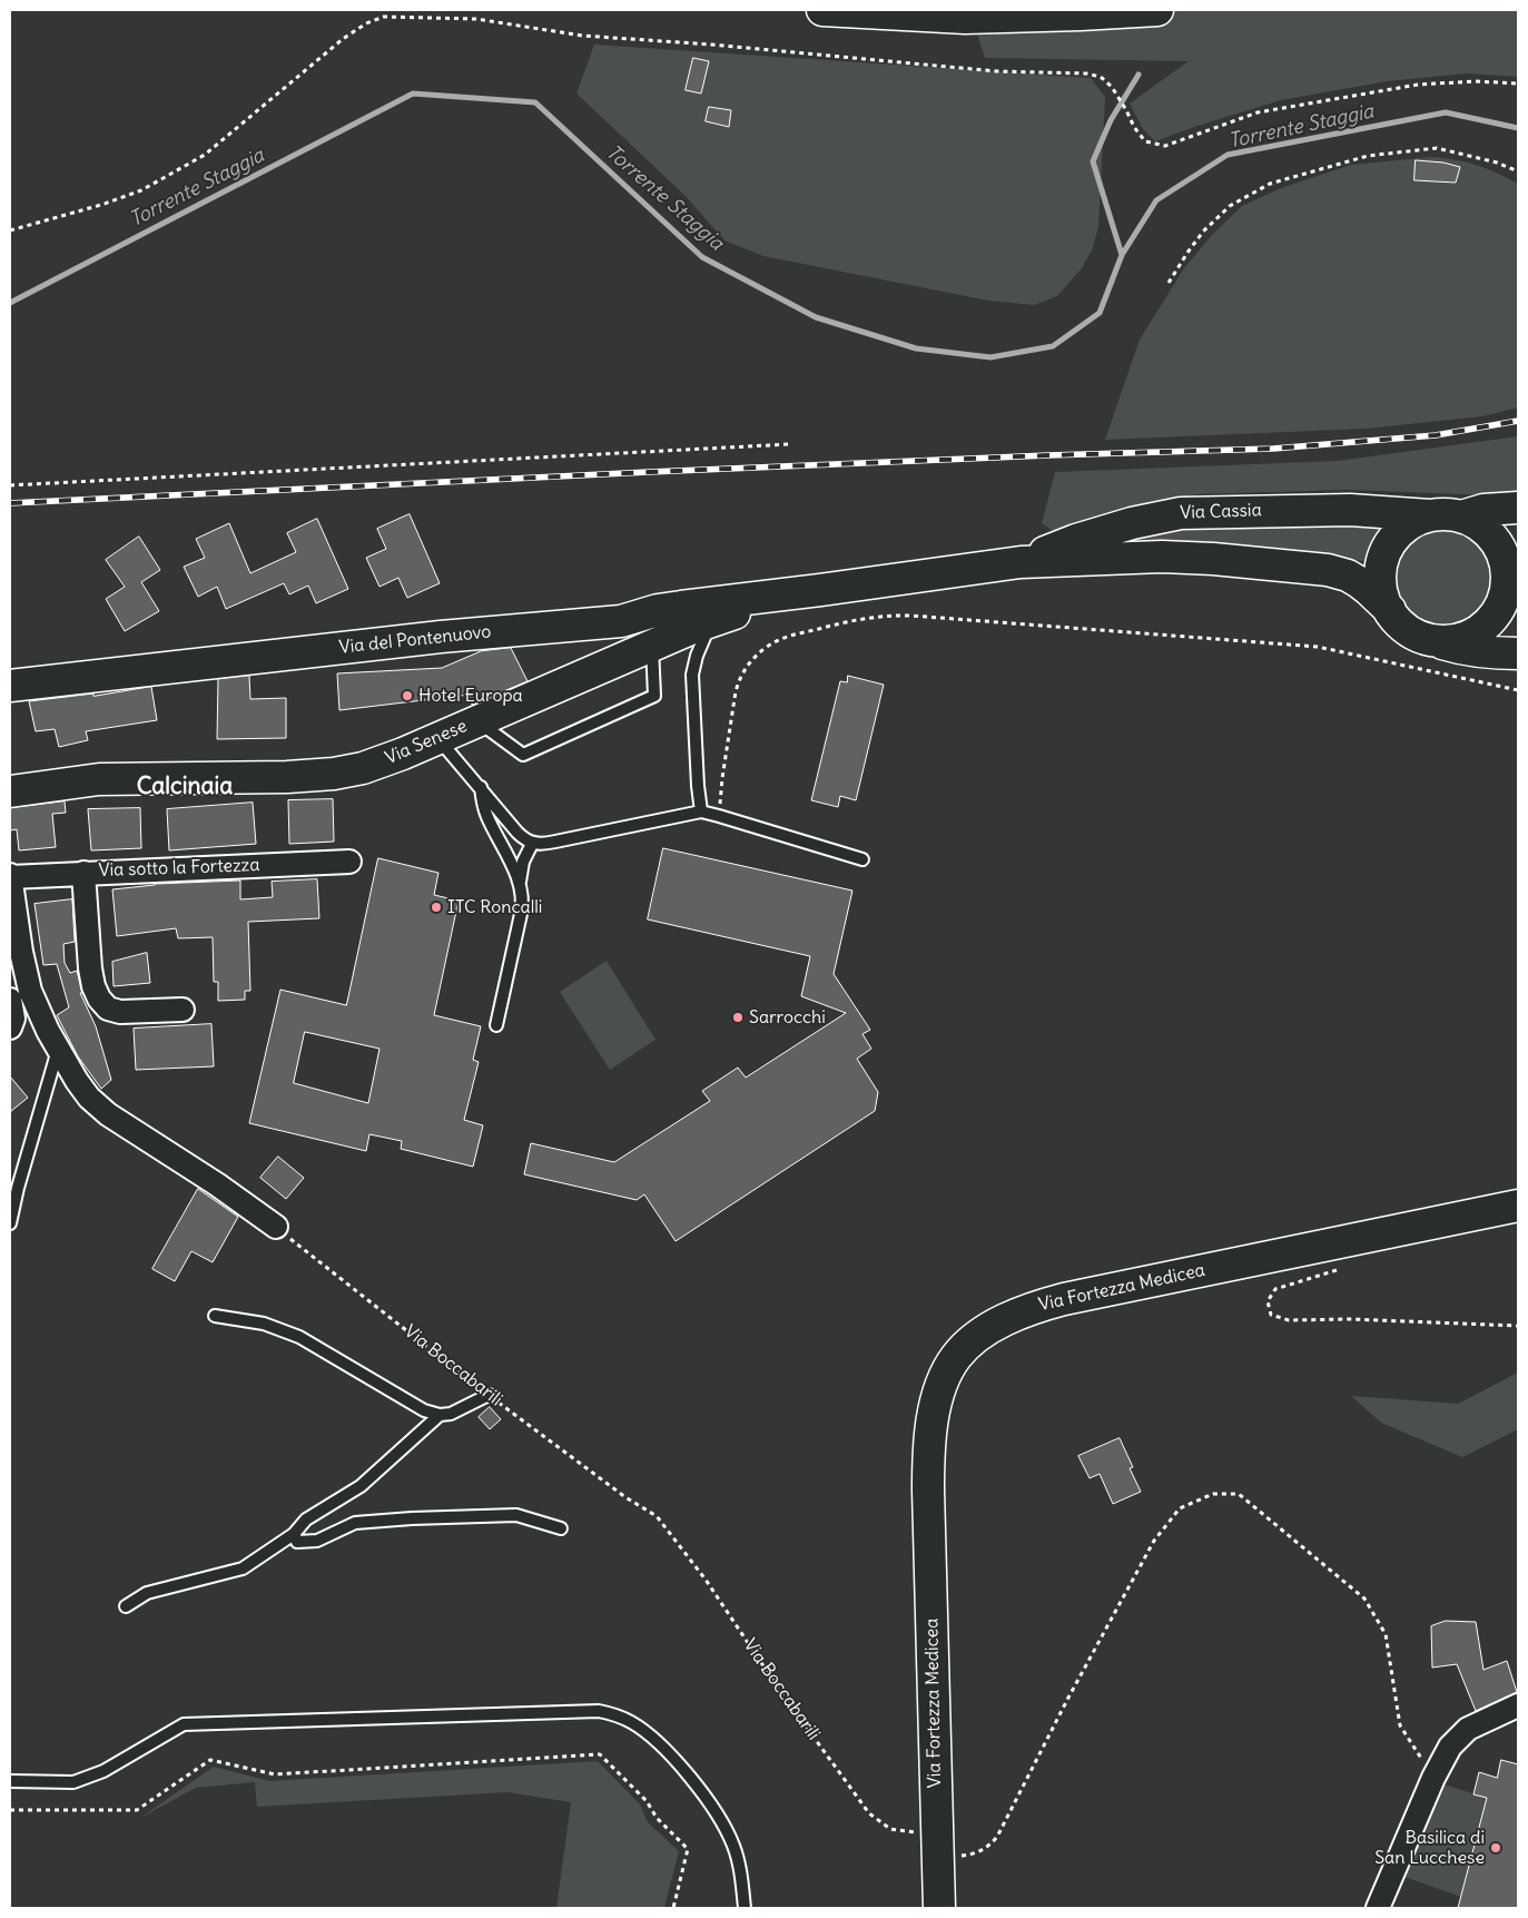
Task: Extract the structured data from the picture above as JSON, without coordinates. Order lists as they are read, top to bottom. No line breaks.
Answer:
{"streets":{"main road":["Via Cassia","Via del Pontenuovo","Via Senese","Via Fortezza Medicea"],"street":["Via sotto la Fortezza"],"path":["Via Boccabarili"]},"crossings":[["Via Cassia","Via del Pontenuovo"],["Via Cassia","Via Senese"],["Via del Pontenuovo","Via Senese"],["Via Fortezza Medicea","Via Boccabarili"]],"districts":["Calcinaia"],"water":["Torrente Staggia"],"places":["Hotel Europa","ITC Roncalli","Sarrocchi","Basilica di San Lucchese"]}
